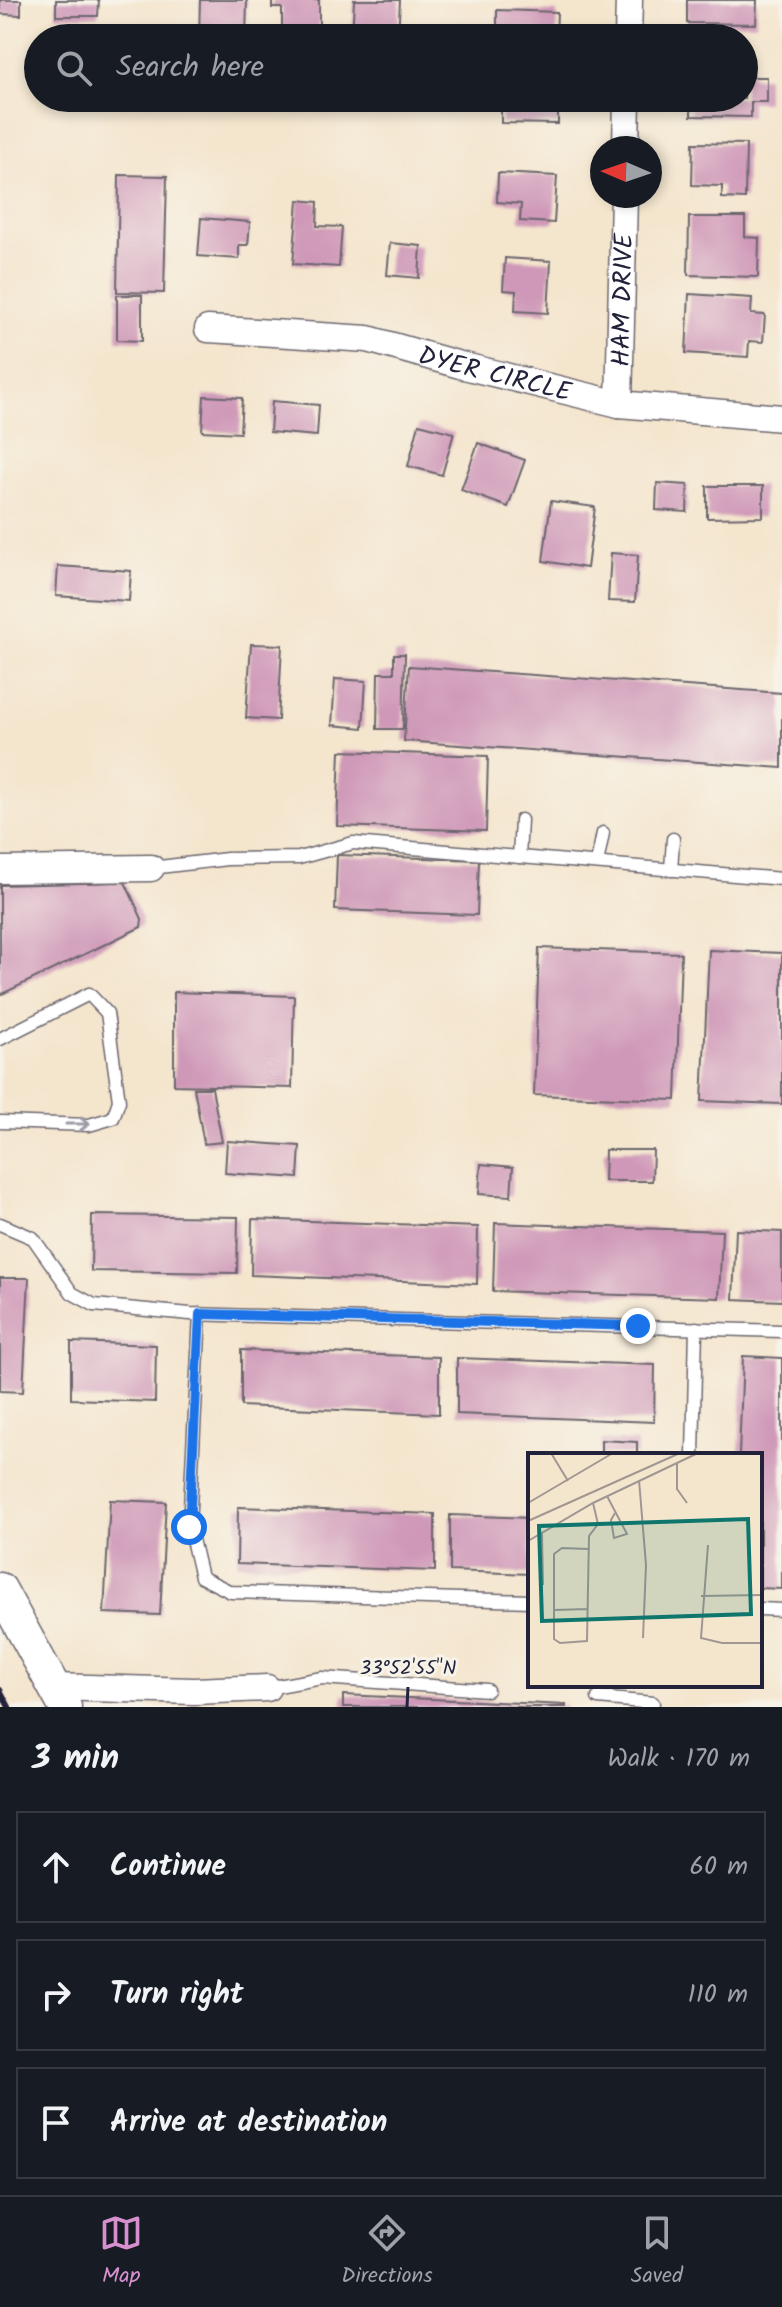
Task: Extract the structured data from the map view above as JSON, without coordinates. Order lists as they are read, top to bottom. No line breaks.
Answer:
{"streets":{"street":["HAM DRIVE","DYER CIRCLE"]},"crossings":[["HAM DRIVE","DYER CIRCLE"]],"north":"left","page":{"search":"Search here","heading":["3 min","Walk · 170 m"],"list":[["Continue","60 m"],["Turn right","110 m"],"Arrive at destination"],"nav":["Map","Directions","Saved"]},"coordinates":["33°52'55\"N"]}
